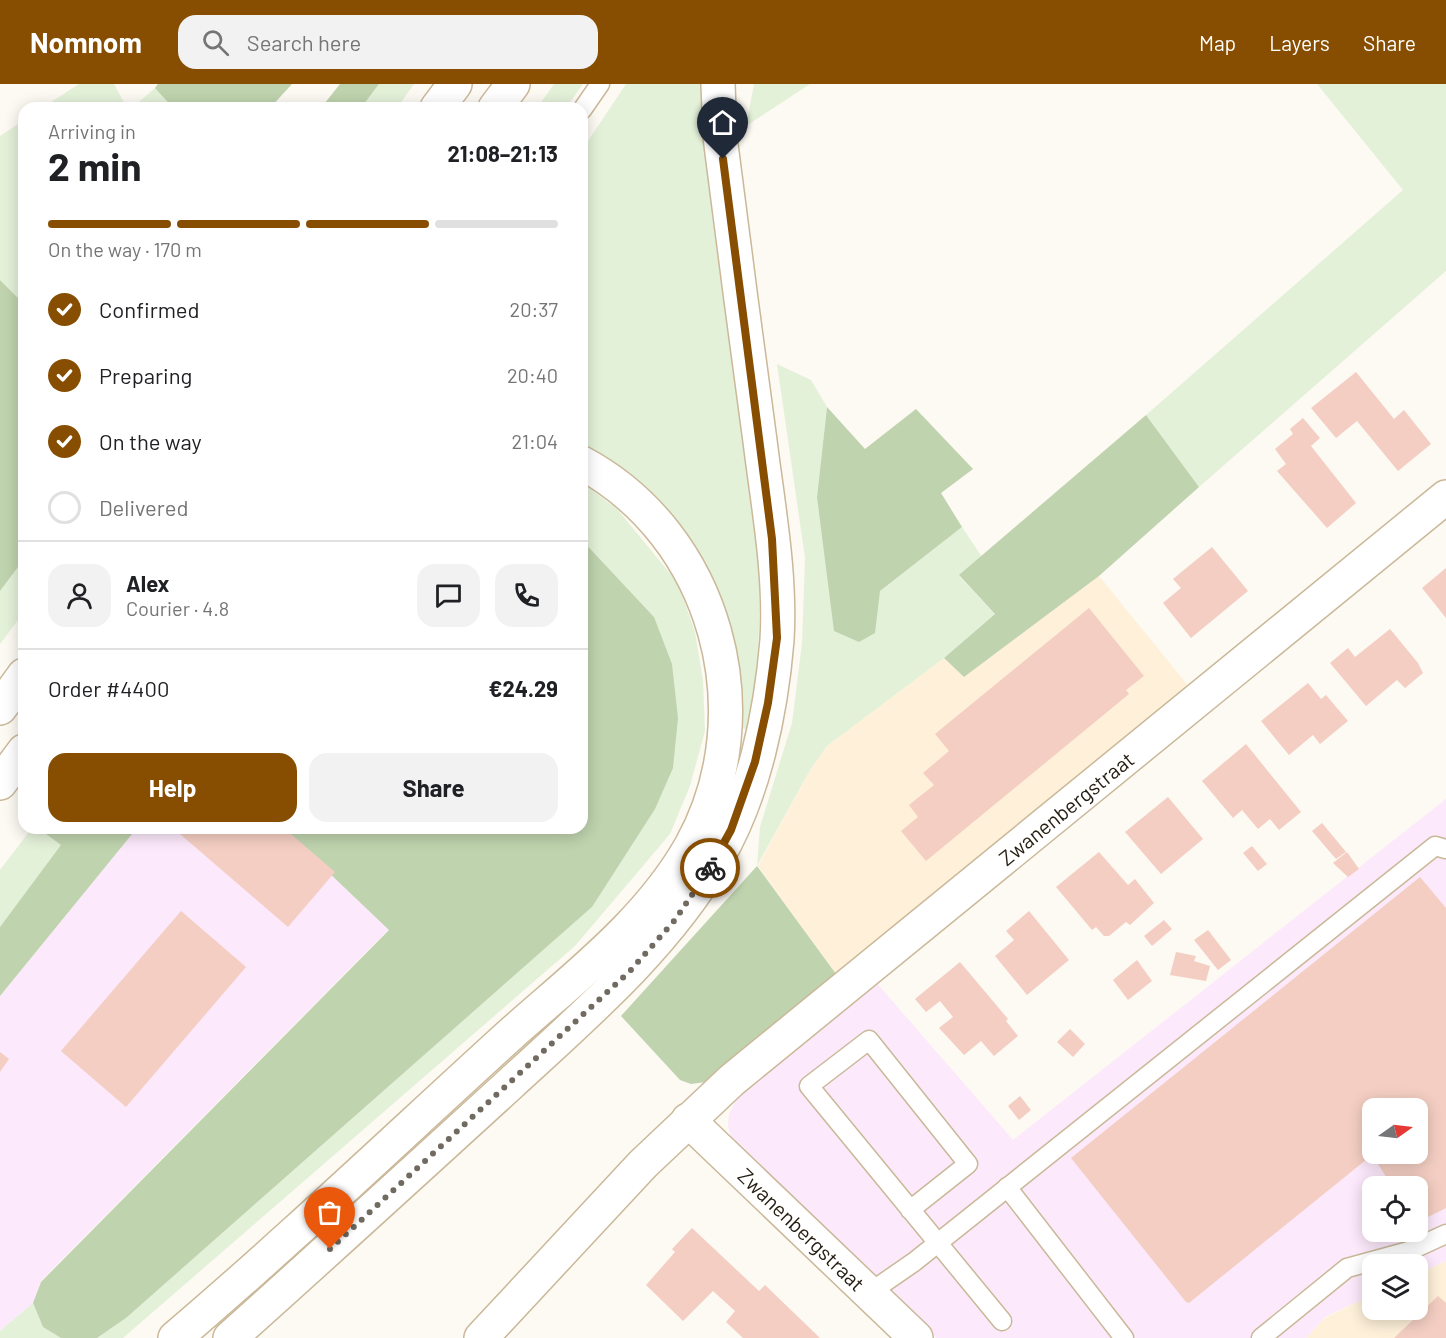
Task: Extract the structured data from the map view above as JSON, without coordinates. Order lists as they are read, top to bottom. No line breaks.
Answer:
{"streets":{"main road":["Zwanenbergstraat"]},"north":"right","page":{"header":"Nomnom","search":"Search here","nav":["Map","Layers","Share"],"heading":["2 min","Arriving in","21:08–21:13"],"panel":["Alex","Courier · 4.8","Order #4400","€24.29"],"bar":"On the way · 170 m","list":[["Confirmed","20:37"],["Preparing","20:40"],["On the way","21:04"],"Delivered"],"buttons":["Help","Share"]}}
